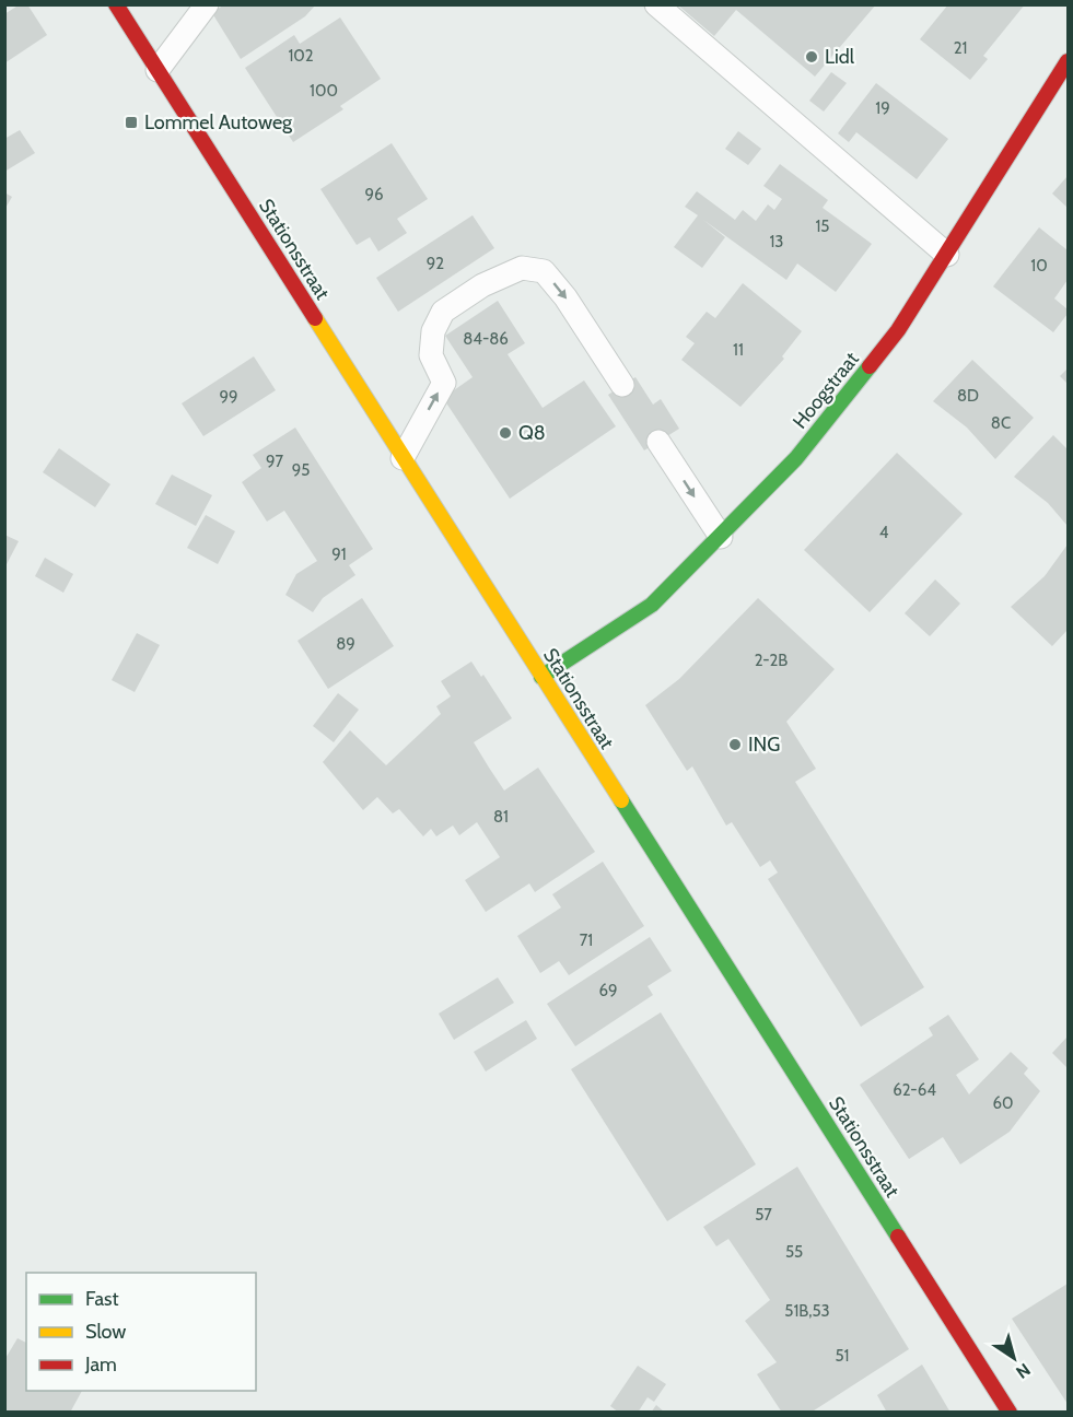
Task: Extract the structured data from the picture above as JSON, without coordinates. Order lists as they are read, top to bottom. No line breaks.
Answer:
{"streets":{"main road":["Stationsstraat","Hoogstraat"]},"crossings":[["Stationsstraat","Hoogstraat"]],"places":{"other":["Lidl","Q8","ING"],"transit":["Lommel Autoweg"]},"house_numbers":["21","102","100","19","96","15","13","92","10","84-86","11","8D","99","8C","97","95","4","91","89","2-2B","81","71","69","62-64","60","57","55","51B,53","51"],"legend":["Fast","Slow","Jam"],"north":"bottom right"}
